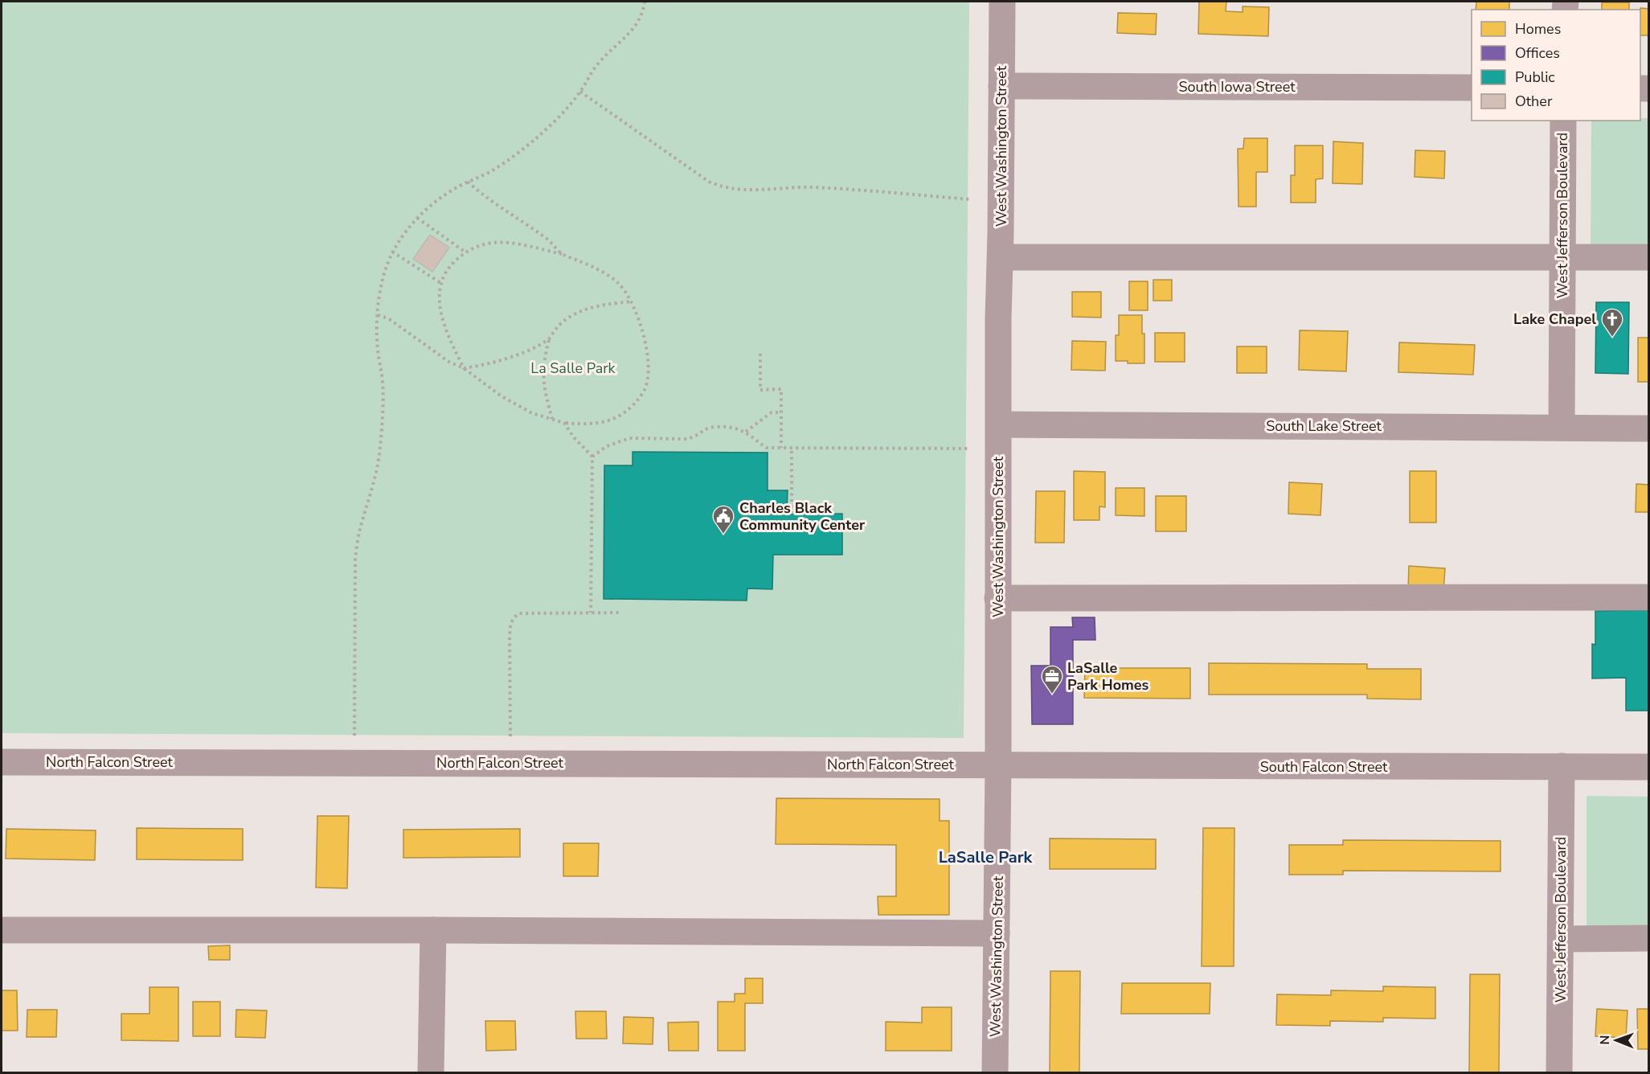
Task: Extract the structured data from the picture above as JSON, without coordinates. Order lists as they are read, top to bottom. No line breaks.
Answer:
{"streets":{"street":["South Iowa Street","West Washington Street","West Jefferson Boulevard","South Lake Street","North Falcon Street","South Falcon Street"]},"crossings":[["South Iowa Street","West Washington Street"],["West Washington Street","South Lake Street"],["West Washington Street","North Falcon Street"],["West Washington Street","South Falcon Street"],["West Jefferson Boulevard","South Lake Street"],["West Jefferson Boulevard","South Falcon Street"],["North Falcon Street","South Falcon Street"]],"districts":["LaSalle Park"],"parks":["La Salle Park"],"places":{"church":["Lake Chapel"],"public building":["Charles Black Community Center"],"office":["LaSalle Park Homes"]},"legend":["Homes","Offices","Public","Other"],"north":"left"}
